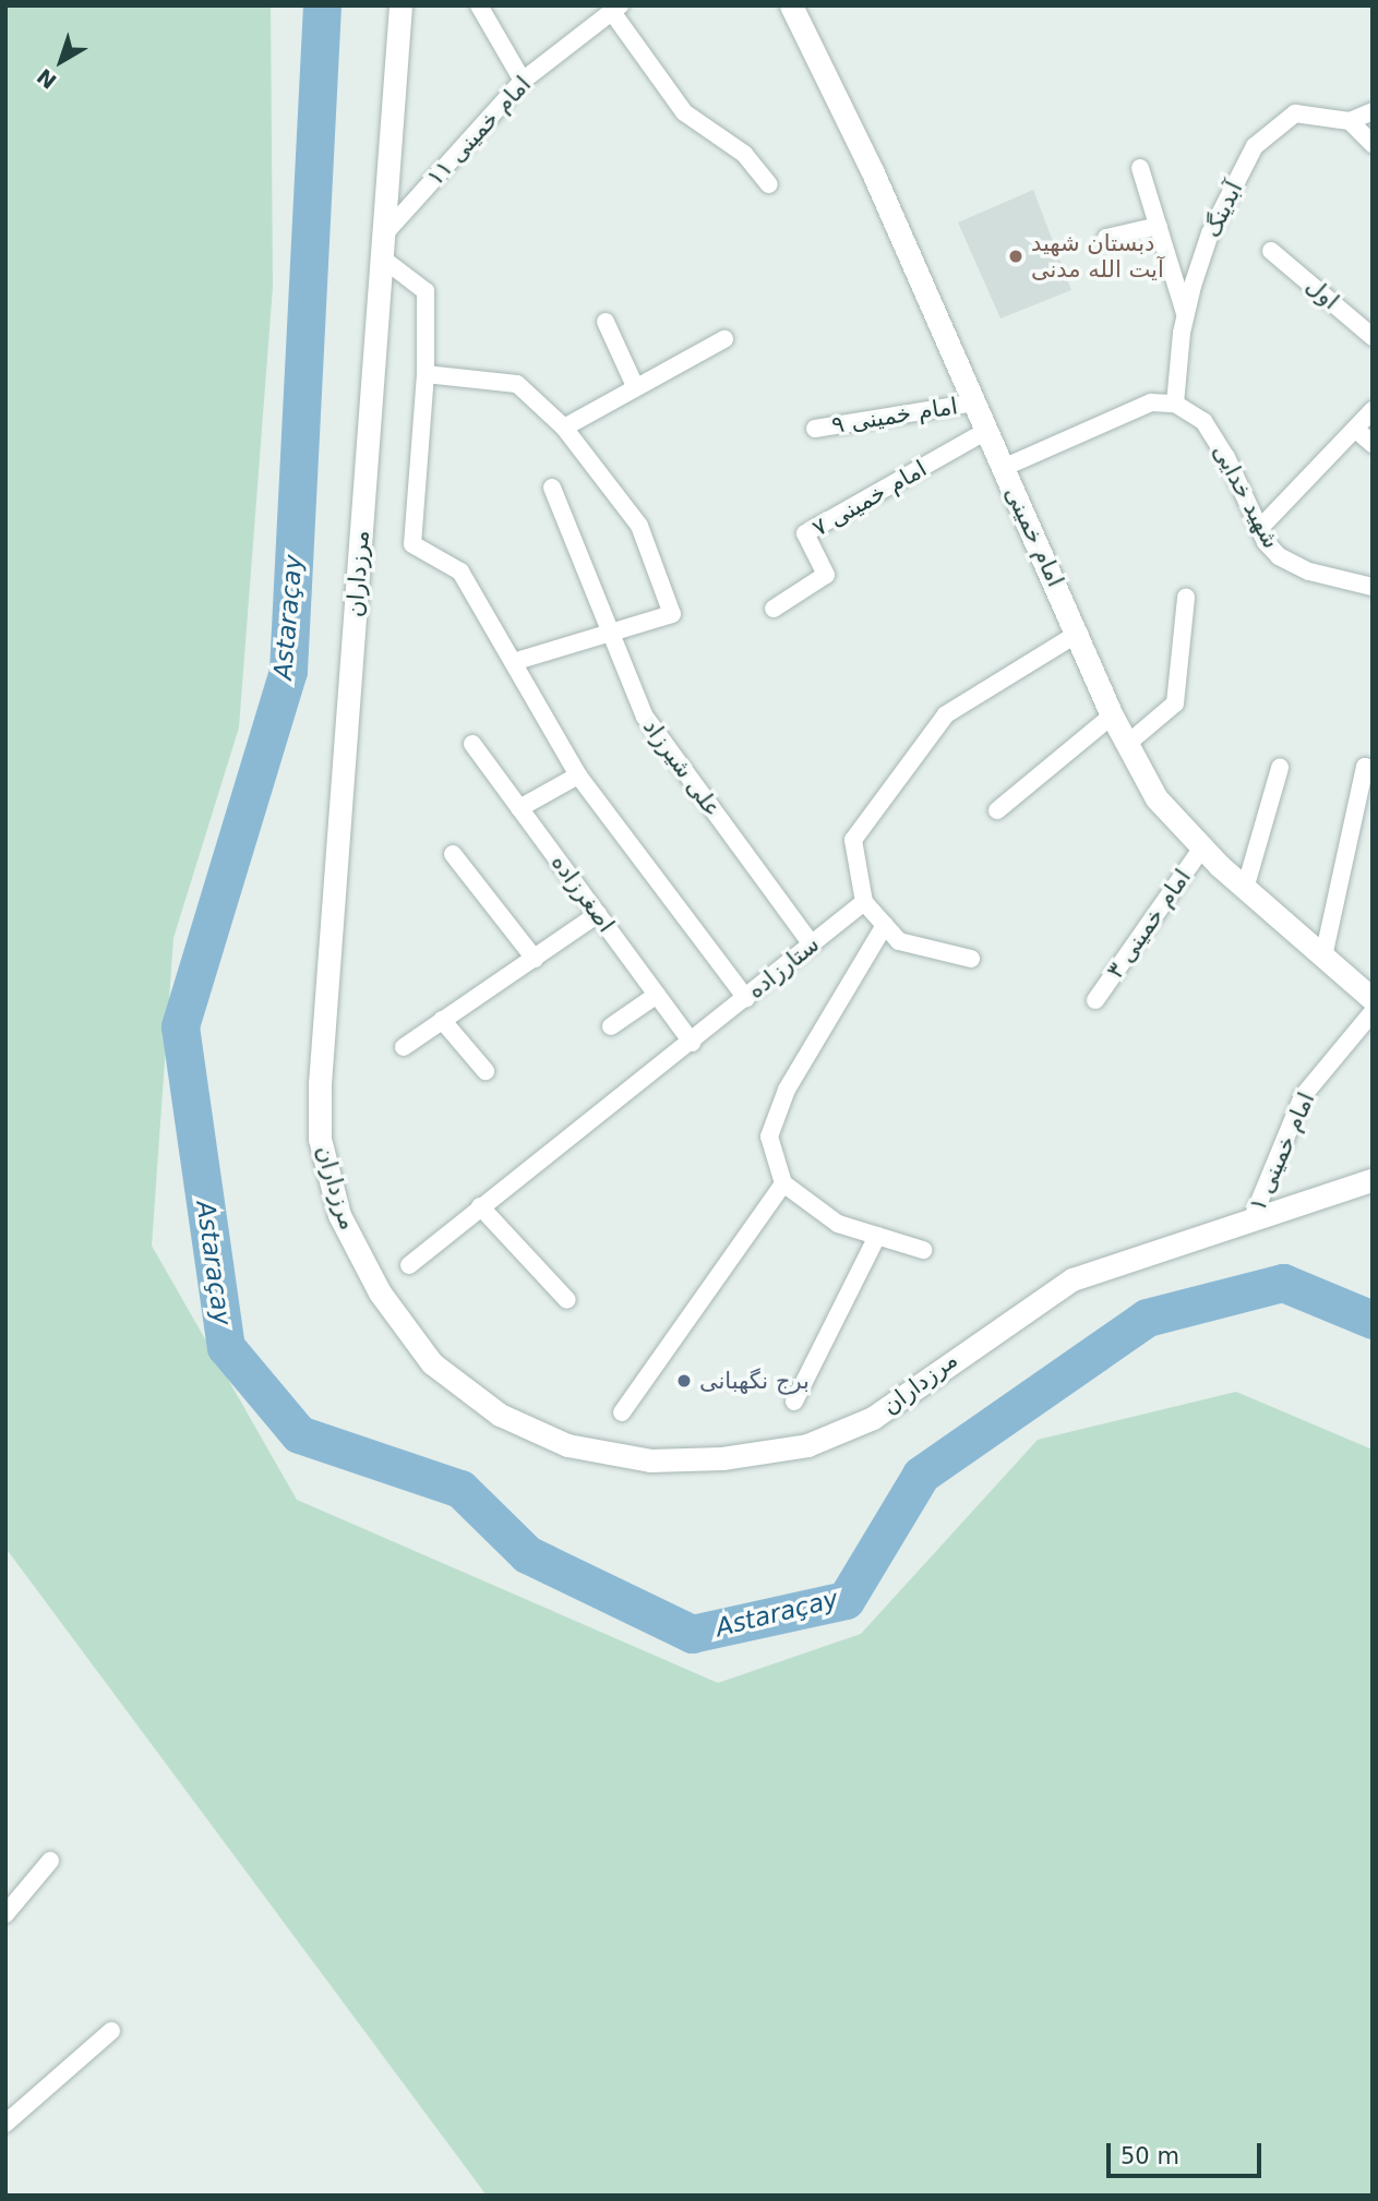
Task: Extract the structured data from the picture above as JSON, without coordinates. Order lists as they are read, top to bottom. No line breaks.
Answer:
{"streets":{"street":["امام خمینی ۱۱","آبدینگ","اول","امام خمینی ۹","شهید خدایی","امام خمینی ۷","امام خمینی","مرزداران","علی شیرزاد","اصغرزاده","امام خمینی ۳","ستارزاده","امام خمینی ۱"]},"crossings":[["امام خمینی ۱۱","مرزداران"],["آبدینگ","شهید خدایی"],["امام خمینی ۹","امام خمینی"],["امام خمینی ۷","امام خمینی"],["امام خمینی","امام خمینی ۳"],["مرزداران","امام خمینی ۱"],["علی شیرزاد","ستارزاده"],["اصغرزاده","ستارزاده"]],"water":["Astaraçay"],"places":["دبستان شهید آیت الله مدنی","برج نگهبانی"],"scale_bar":"50 m","north":"bottom left"}
